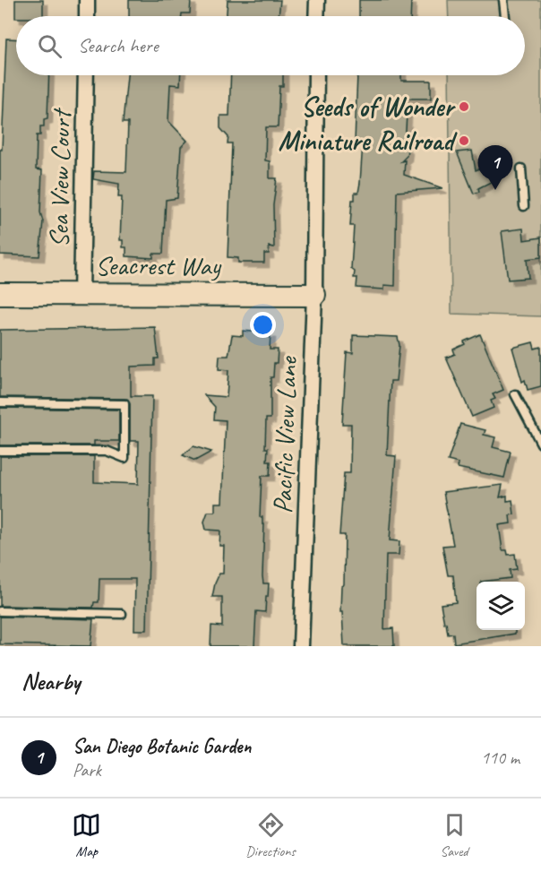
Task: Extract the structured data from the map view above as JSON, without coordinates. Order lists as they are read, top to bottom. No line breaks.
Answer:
{"streets":{"street":["Sea View Court","Seacrest Way","Pacific View Lane"]},"crossings":[["Sea View Court","Seacrest Way"],["Seacrest Way","Pacific View Lane"]],"places":["Seeds of Wonder","Miniature Railroad"],"page":{"search":"Search here","pins":"1","heading":"Nearby","list":[{"mark":"1","name":"San Diego Botanic Garden","note":"Park","value":"110 m"}],"nav":["Map","Directions","Saved"]}}
